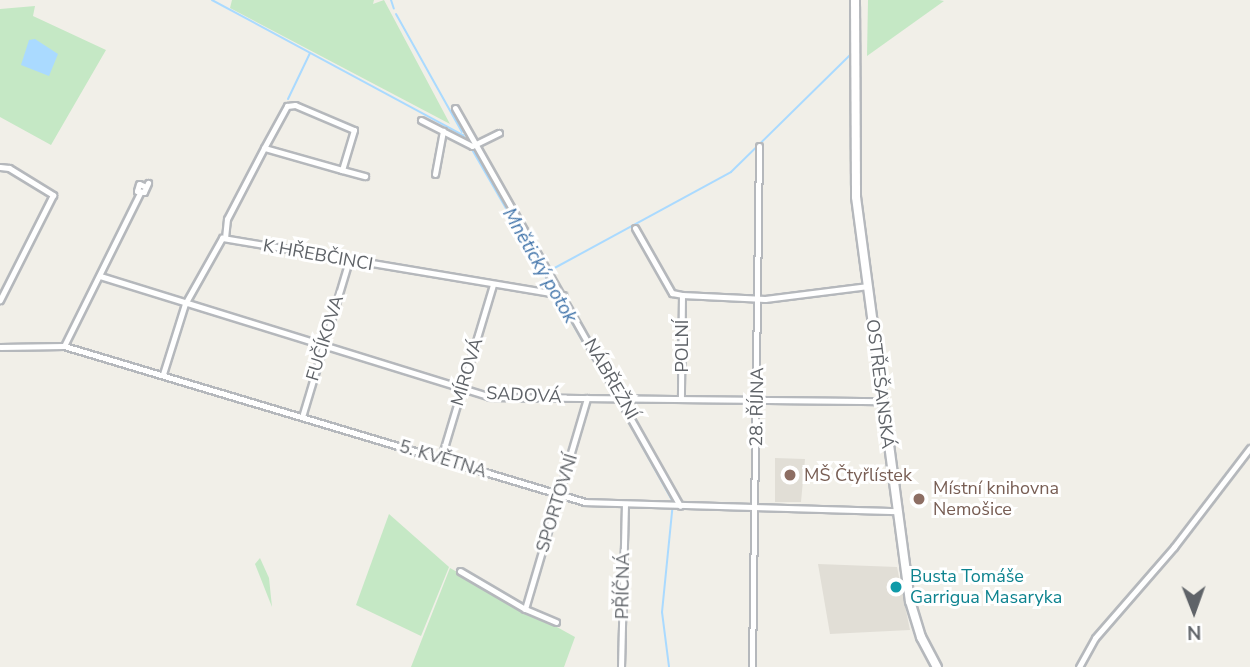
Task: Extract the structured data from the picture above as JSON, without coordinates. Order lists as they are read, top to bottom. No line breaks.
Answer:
{"streets":{"street":["K HŘEBČINCI","FUČÍKOVA","POLNÍ","MÍROVÁ","NÁBŘEŽNÍ","OSTŘEŠANSKÁ","SADOVÁ","28. ŘÍJNA","5. KVĚTNA","SPORTOVNÍ","PŘÍČNÁ"]},"crossings":[["K HŘEBČINCI","FUČÍKOVA"],["K HŘEBČINCI","MÍROVÁ"],["K HŘEBČINCI","NÁBŘEŽNÍ"],["FUČÍKOVA","SADOVÁ"],["FUČÍKOVA","5. KVĚTNA"],["POLNÍ","SADOVÁ"],["MÍROVÁ","SADOVÁ"],["MÍROVÁ","5. KVĚTNA"],["NÁBŘEŽNÍ","SADOVÁ"],["NÁBŘEŽNÍ","5. KVĚTNA"],["OSTŘEŠANSKÁ","SADOVÁ"],["OSTŘEŠANSKÁ","5. KVĚTNA"],["SADOVÁ","28. ŘÍJNA"],["SADOVÁ","SPORTOVNÍ"],["28. ŘÍJNA","5. KVĚTNA"],["5. KVĚTNA","SPORTOVNÍ"],["5. KVĚTNA","PŘÍČNÁ"]],"water":["Mnětický potok"],"places":["MŠ Čtyřlístek","Místní knihovna Nemošice","Busta Tomáše Garrigua Masaryka"],"north":"bottom"}
